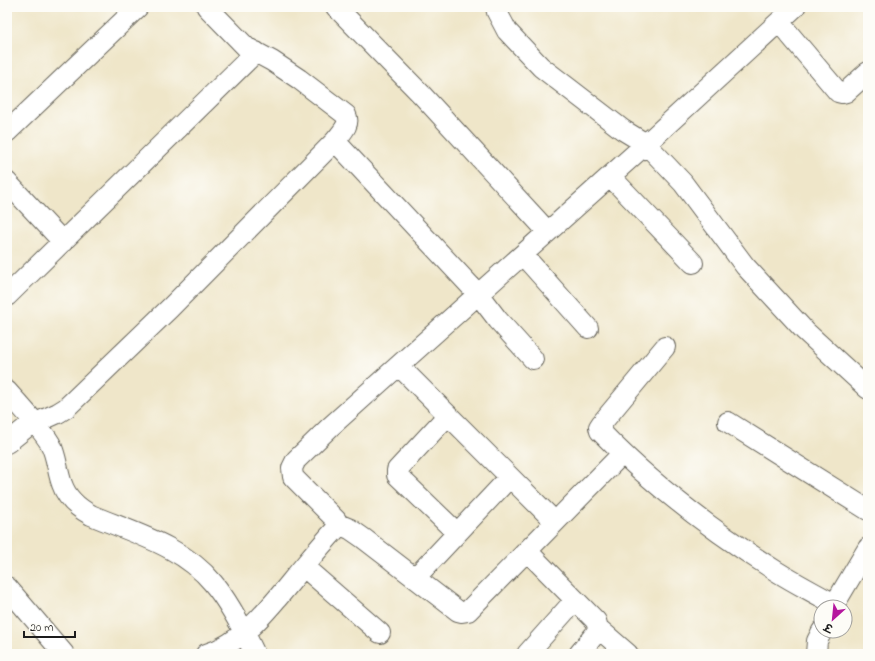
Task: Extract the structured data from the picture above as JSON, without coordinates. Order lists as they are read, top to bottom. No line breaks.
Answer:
{"scale_bar":"20 m","north":"bottom left"}
